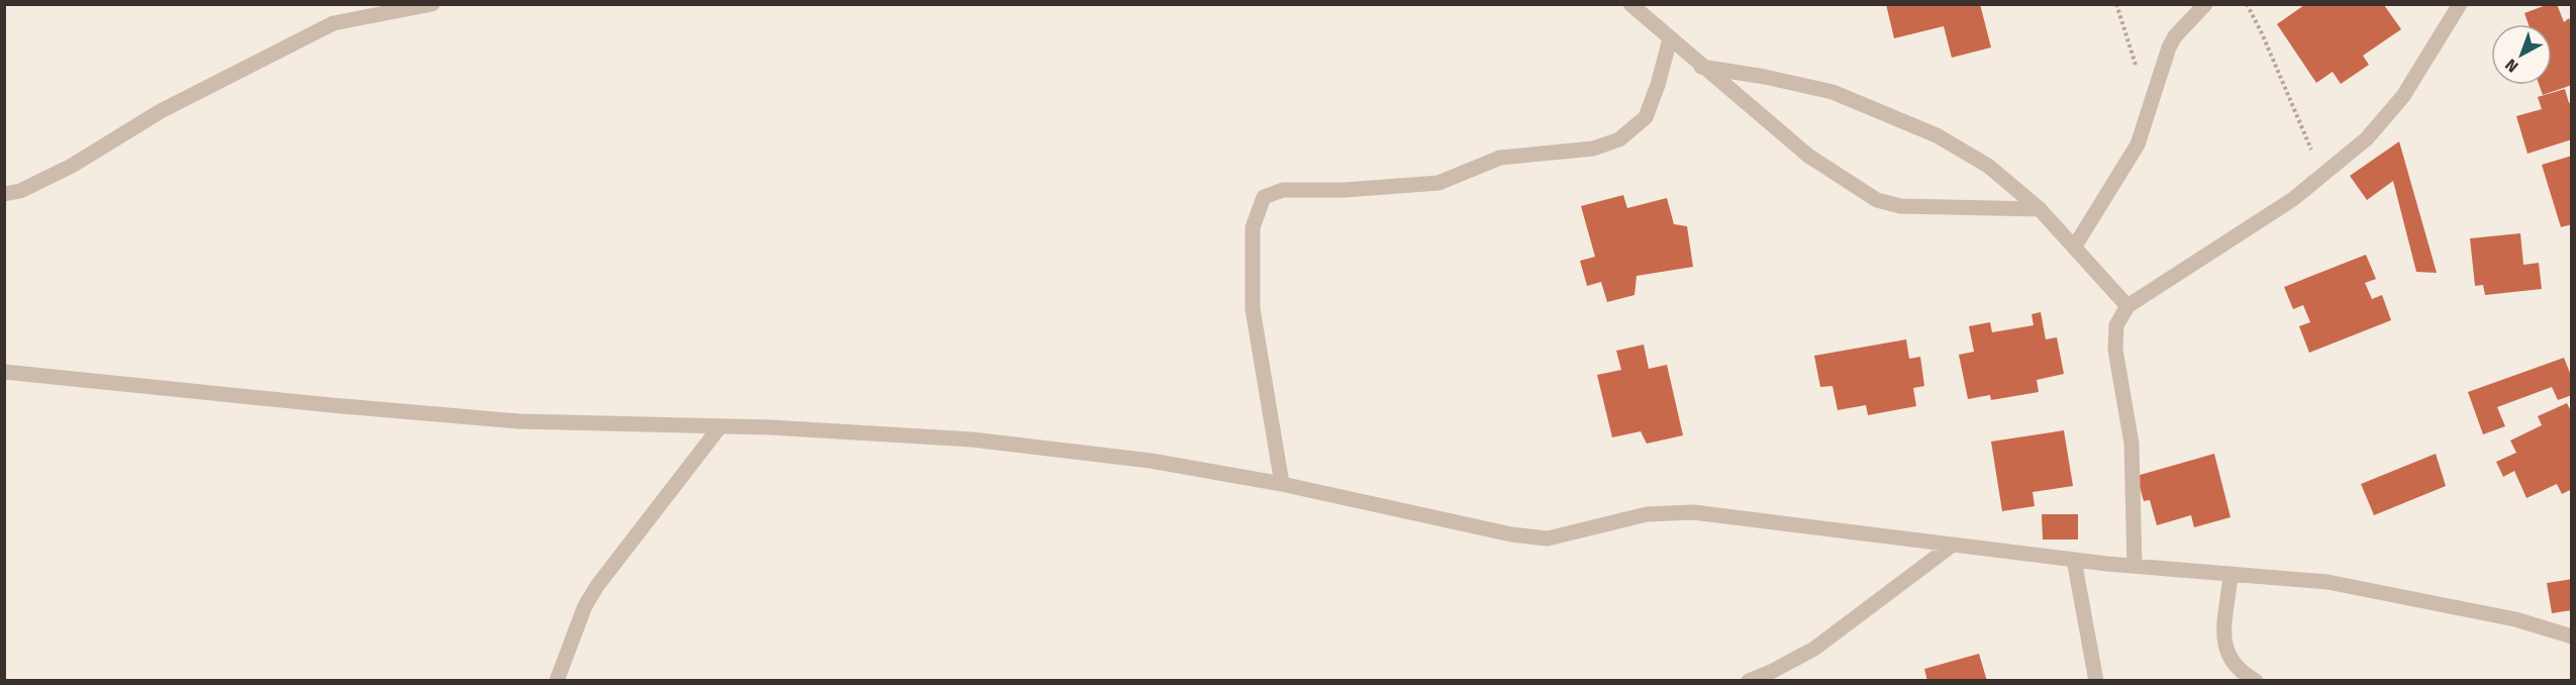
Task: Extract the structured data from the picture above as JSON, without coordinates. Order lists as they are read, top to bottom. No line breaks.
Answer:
{"north":"bottom left"}
